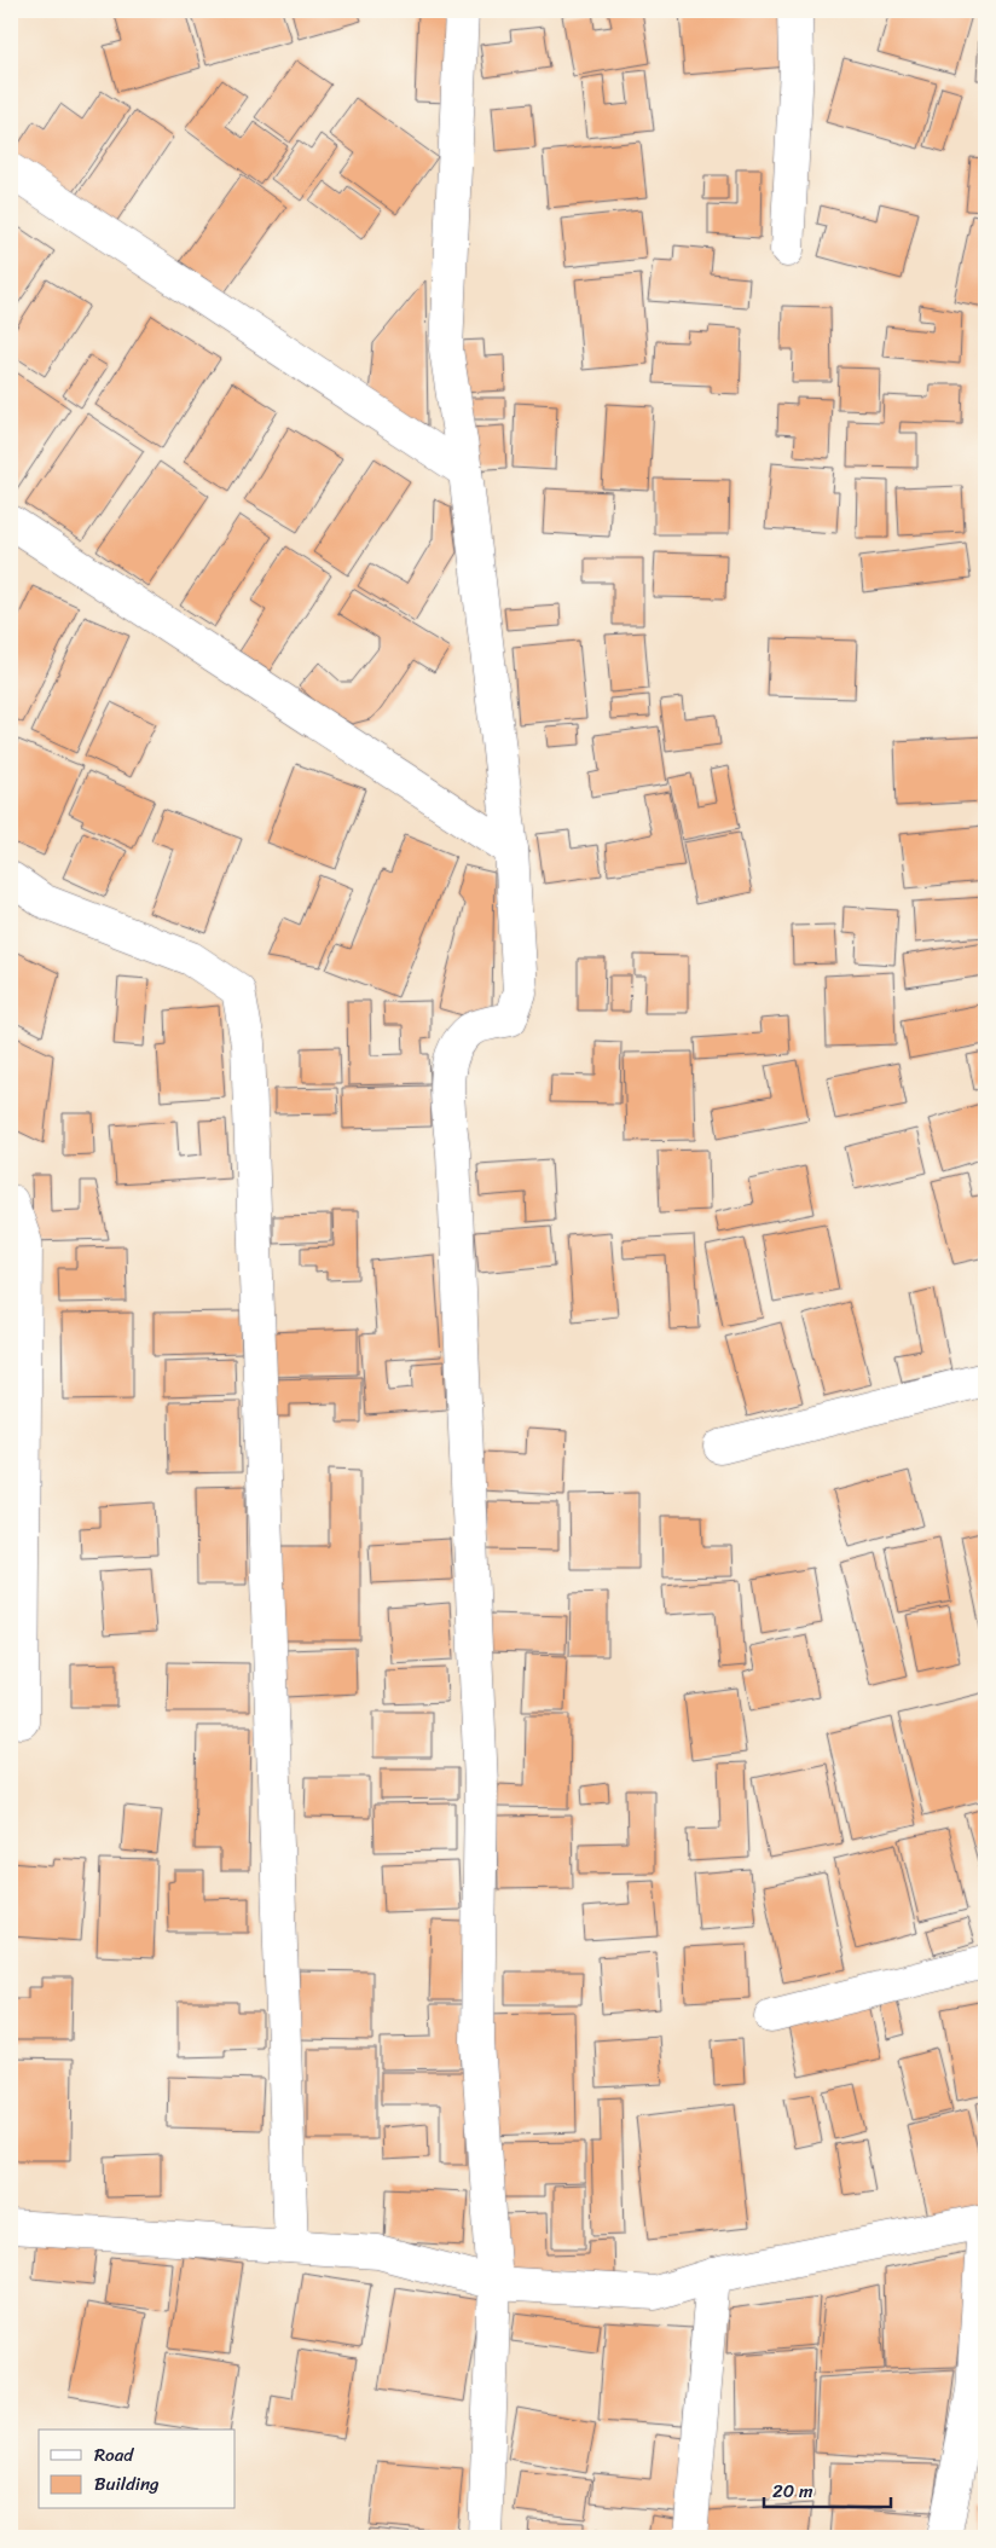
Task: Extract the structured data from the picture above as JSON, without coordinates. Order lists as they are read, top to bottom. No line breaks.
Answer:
{"legend":["Road","Building"],"scale_bar":"20 m"}
